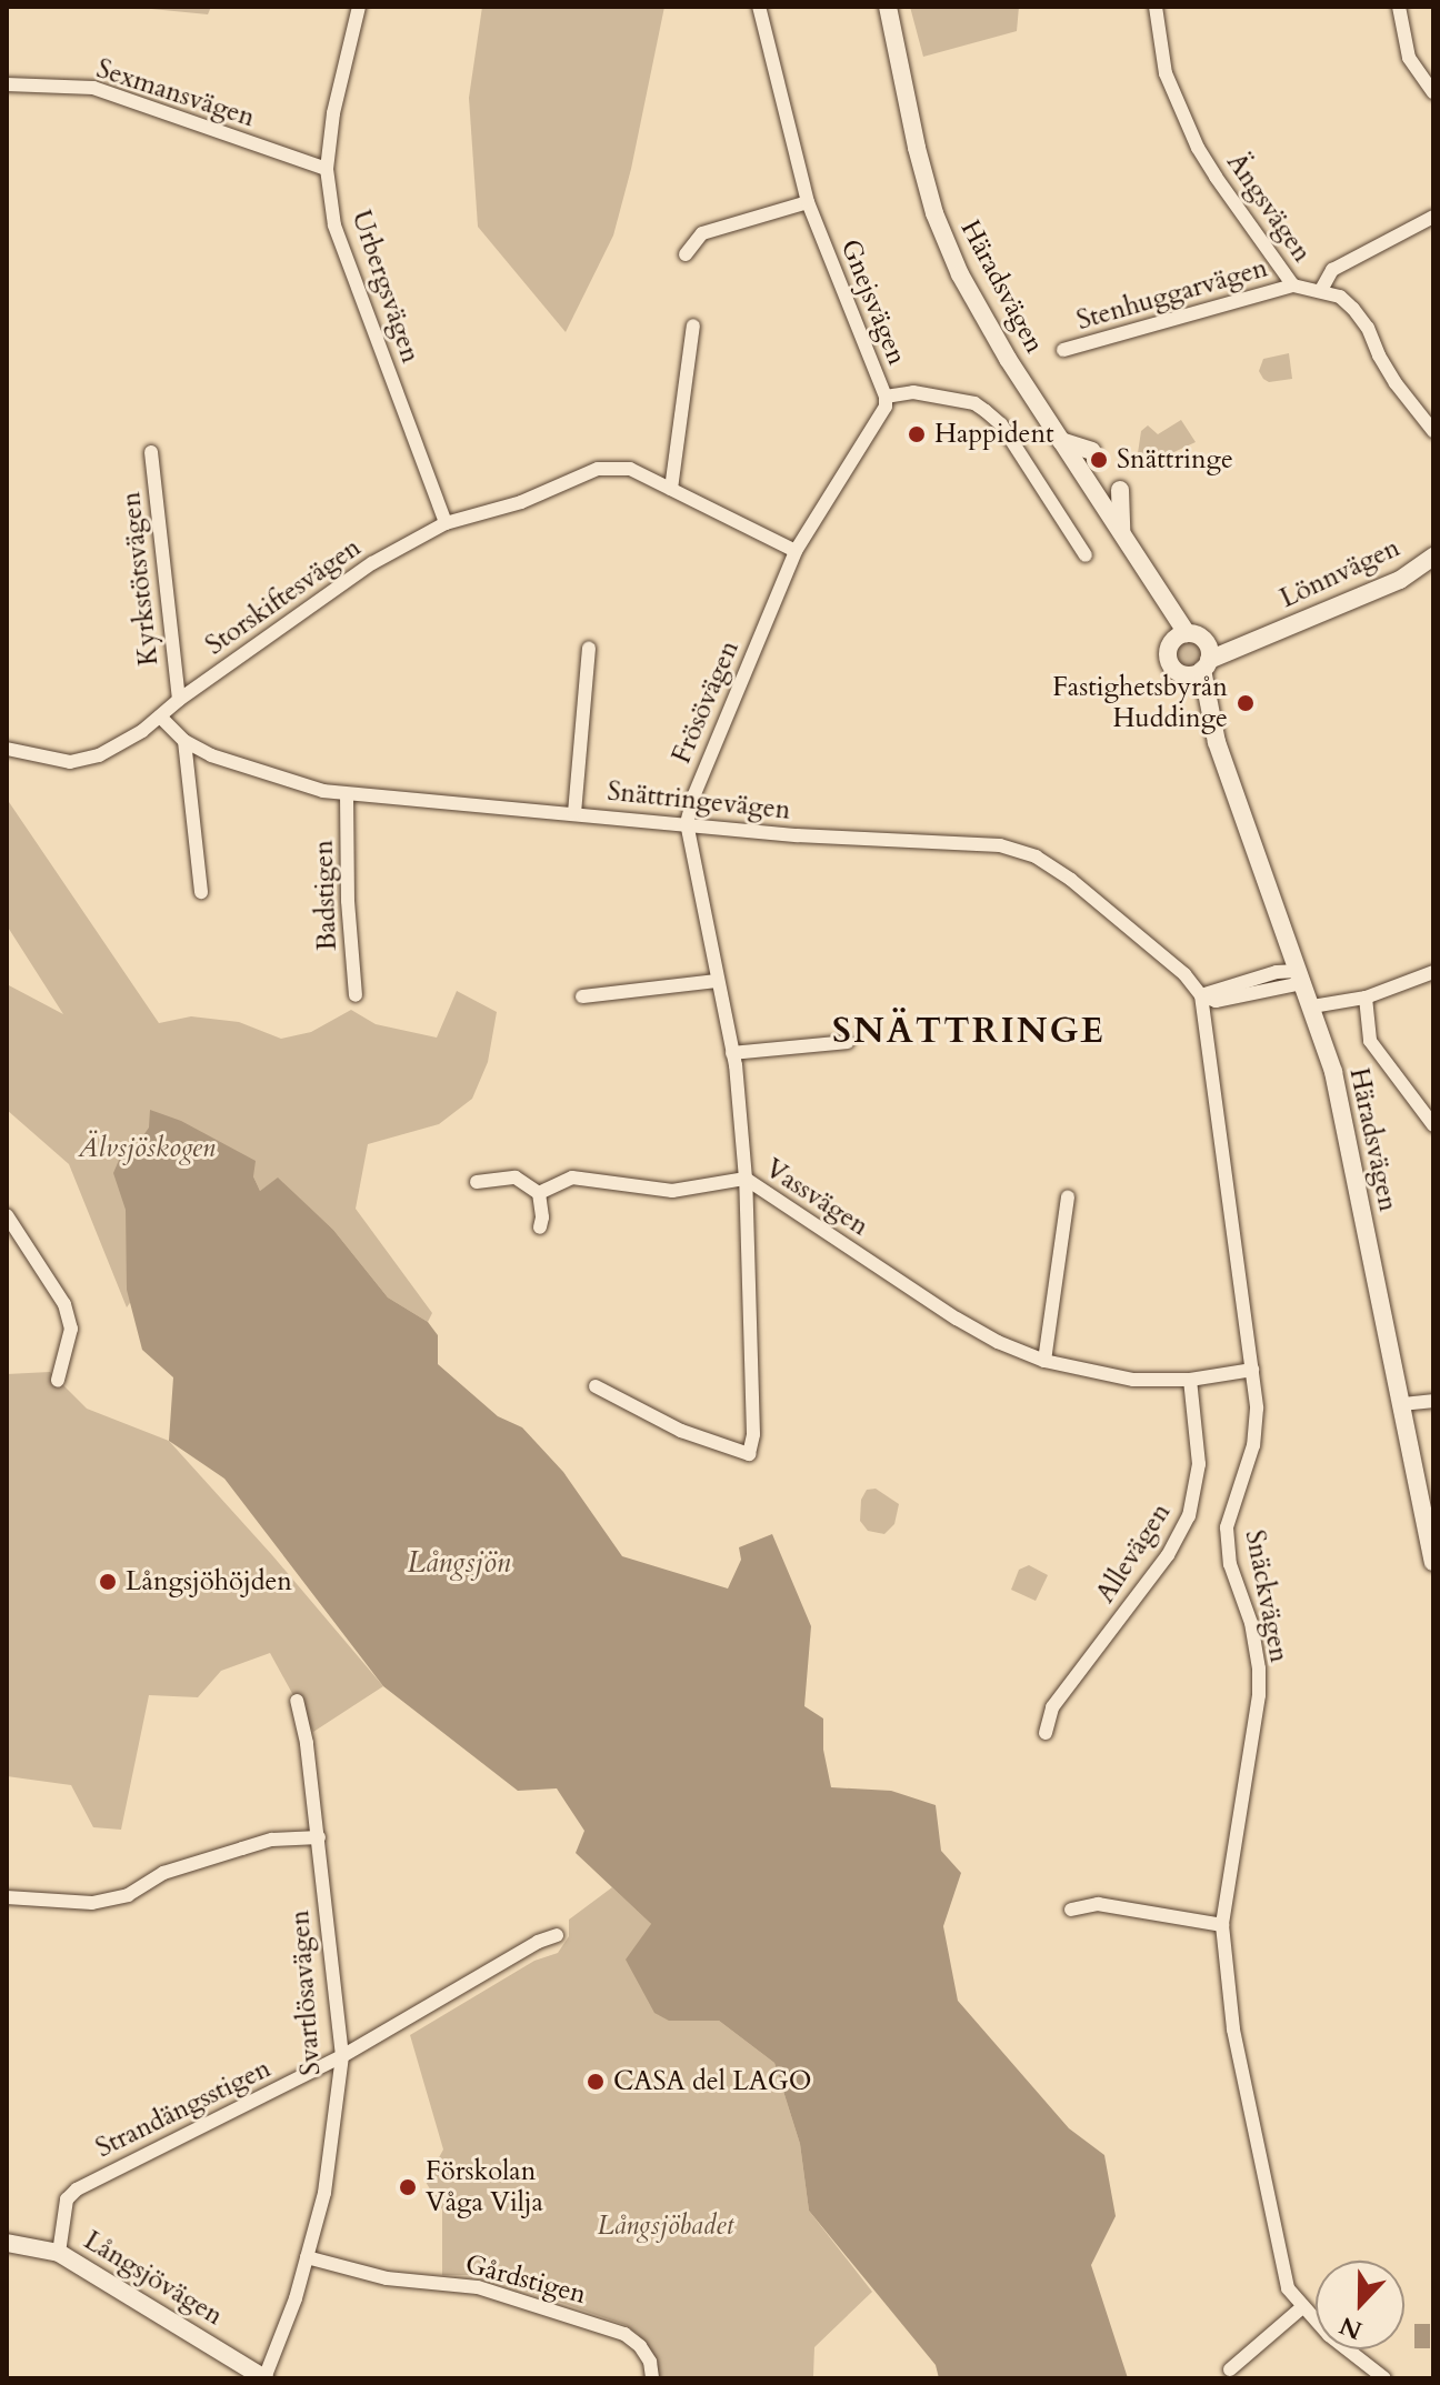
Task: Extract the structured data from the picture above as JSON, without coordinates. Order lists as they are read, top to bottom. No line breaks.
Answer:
{"streets":{"street":["Sexmansvägen","Ängsvägen","Urbergsvägen","Häradsvägen","Stenhuggarvägen","Gnejsvägen","Lönnvägen","Kyrkstötsvägen","Storskiftesvägen","Frösövägen","Snättringevägen","Badstigen","Vassvägen","Allevägen","Snäckvägen","Svartlösavägen","Strandängsstigen","Långsjövägen","Gårdstigen"]},"crossings":[["Sexmansvägen","Urbergsvägen"],["Ängsvägen","Stenhuggarvägen"],["Urbergsvägen","Storskiftesvägen"],["Häradsvägen","Lönnvägen"],["Gnejsvägen","Frösövägen"],["Kyrkstötsvägen","Storskiftesvägen"],["Storskiftesvägen","Snättringevägen"],["Frösövägen","Snättringevägen"],["Frösövägen","Vassvägen"],["Snättringevägen","Badstigen"],["Snättringevägen","Snäckvägen"],["Vassvägen","Allevägen"],["Vassvägen","Snäckvägen"],["Svartlösavägen","Strandängsstigen"],["Svartlösavägen","Långsjövägen"],["Svartlösavägen","Gårdstigen"],["Strandängsstigen","Långsjövägen"]],"districts":["SNÄTTRINGE"],"water":["Långsjön"],"parks":["Älvsjöskogen","Långsjöbadet"],"places":["Happident","Snättringe","Fastighetsbyrån Huddinge","Långsjöhöjden","CASA del LAGO","Förskolan Våga Vilja"],"north":"bottom"}
